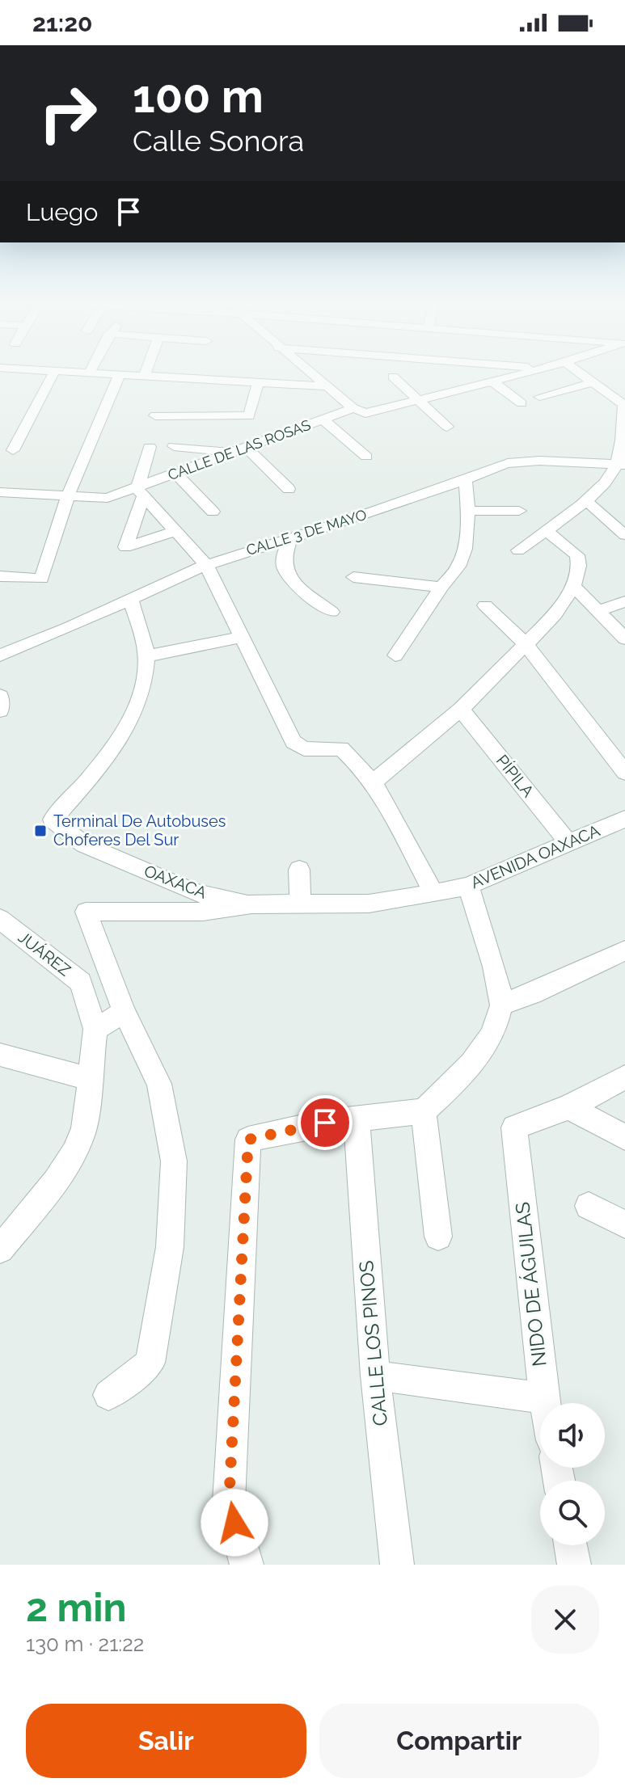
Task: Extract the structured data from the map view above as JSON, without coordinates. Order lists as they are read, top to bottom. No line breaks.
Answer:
{"streets":{"street":["CALLE DE LAS ROSAS","CALLE 3 DE MAYO","PÍPILA","AVENIDA OAXACA","OAXACA","JUÁREZ","NIDO DE ÁGUILAS","CALLE LOS PINOS"]},"crossings":[["CALLE 3 DE MAYO","OAXACA"],["PÍPILA","AVENIDA OAXACA"],["AVENIDA OAXACA","OAXACA"]],"places":{"transit":["Terminal De Autobuses Choferes Del Sur"]},"page":{"status":"21:20","turn":["100 m","Calle Sonora"],"then":"Luego","heading":["2 min","130 m · 21:22"],"buttons":["Salir","Compartir"]}}
